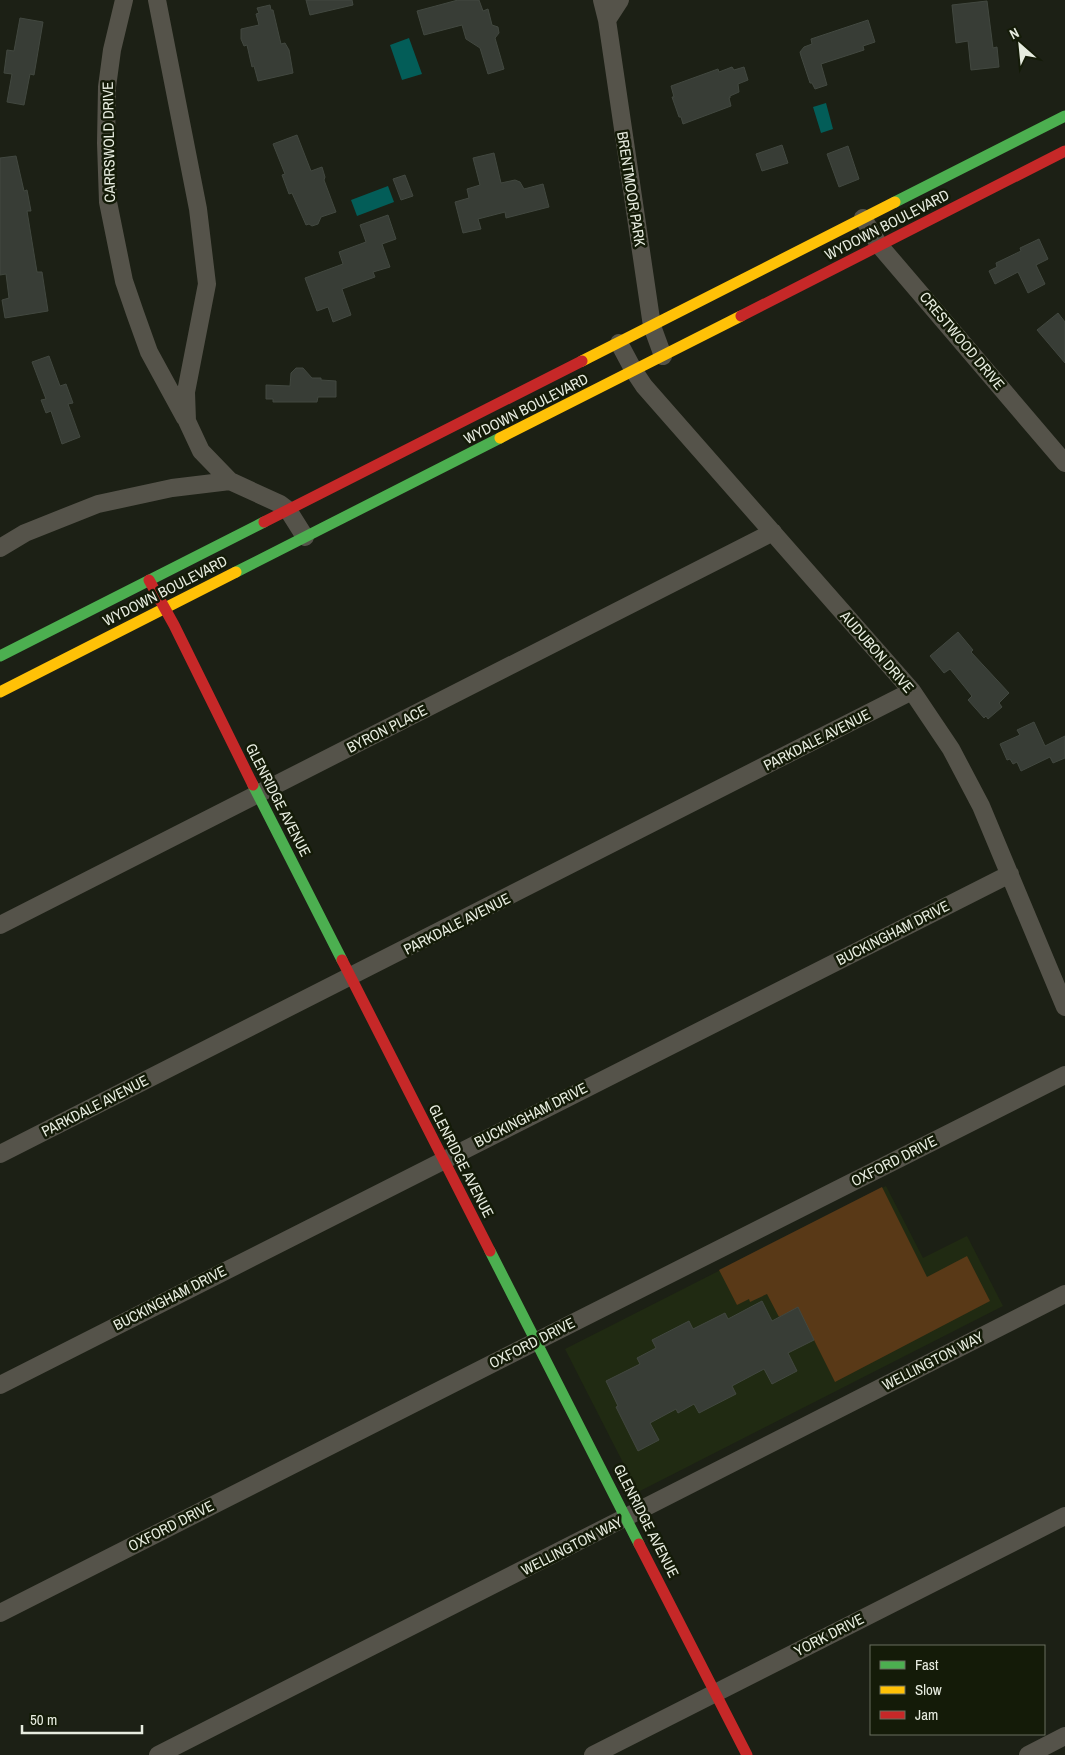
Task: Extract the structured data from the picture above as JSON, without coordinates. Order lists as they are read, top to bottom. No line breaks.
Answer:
{"streets":{"street":["CARRSWOLD DRIVE","BRENTMOOR PARK","WYDOWN BOULEVARD","CRESTWOOD DRIVE","AUDUBON DRIVE","BYRON PLACE","PARKDALE AVENUE","GLENRIDGE AVENUE","BUCKINGHAM DRIVE","OXFORD DRIVE","WELLINGTON WAY","YORK DRIVE"]},"crossings":[["CARRSWOLD DRIVE","WYDOWN BOULEVARD"],["BRENTMOOR PARK","WYDOWN BOULEVARD"],["WYDOWN BOULEVARD","CRESTWOOD DRIVE"],["WYDOWN BOULEVARD","AUDUBON DRIVE"],["WYDOWN BOULEVARD","GLENRIDGE AVENUE"],["AUDUBON DRIVE","BYRON PLACE"],["AUDUBON DRIVE","PARKDALE AVENUE"],["AUDUBON DRIVE","BUCKINGHAM DRIVE"],["BYRON PLACE","GLENRIDGE AVENUE"],["PARKDALE AVENUE","GLENRIDGE AVENUE"],["GLENRIDGE AVENUE","BUCKINGHAM DRIVE"],["GLENRIDGE AVENUE","OXFORD DRIVE"],["GLENRIDGE AVENUE","WELLINGTON WAY"],["GLENRIDGE AVENUE","YORK DRIVE"]],"legend":["Fast","Slow","Jam"],"scale_bar":"50 m","north":"top left"}
